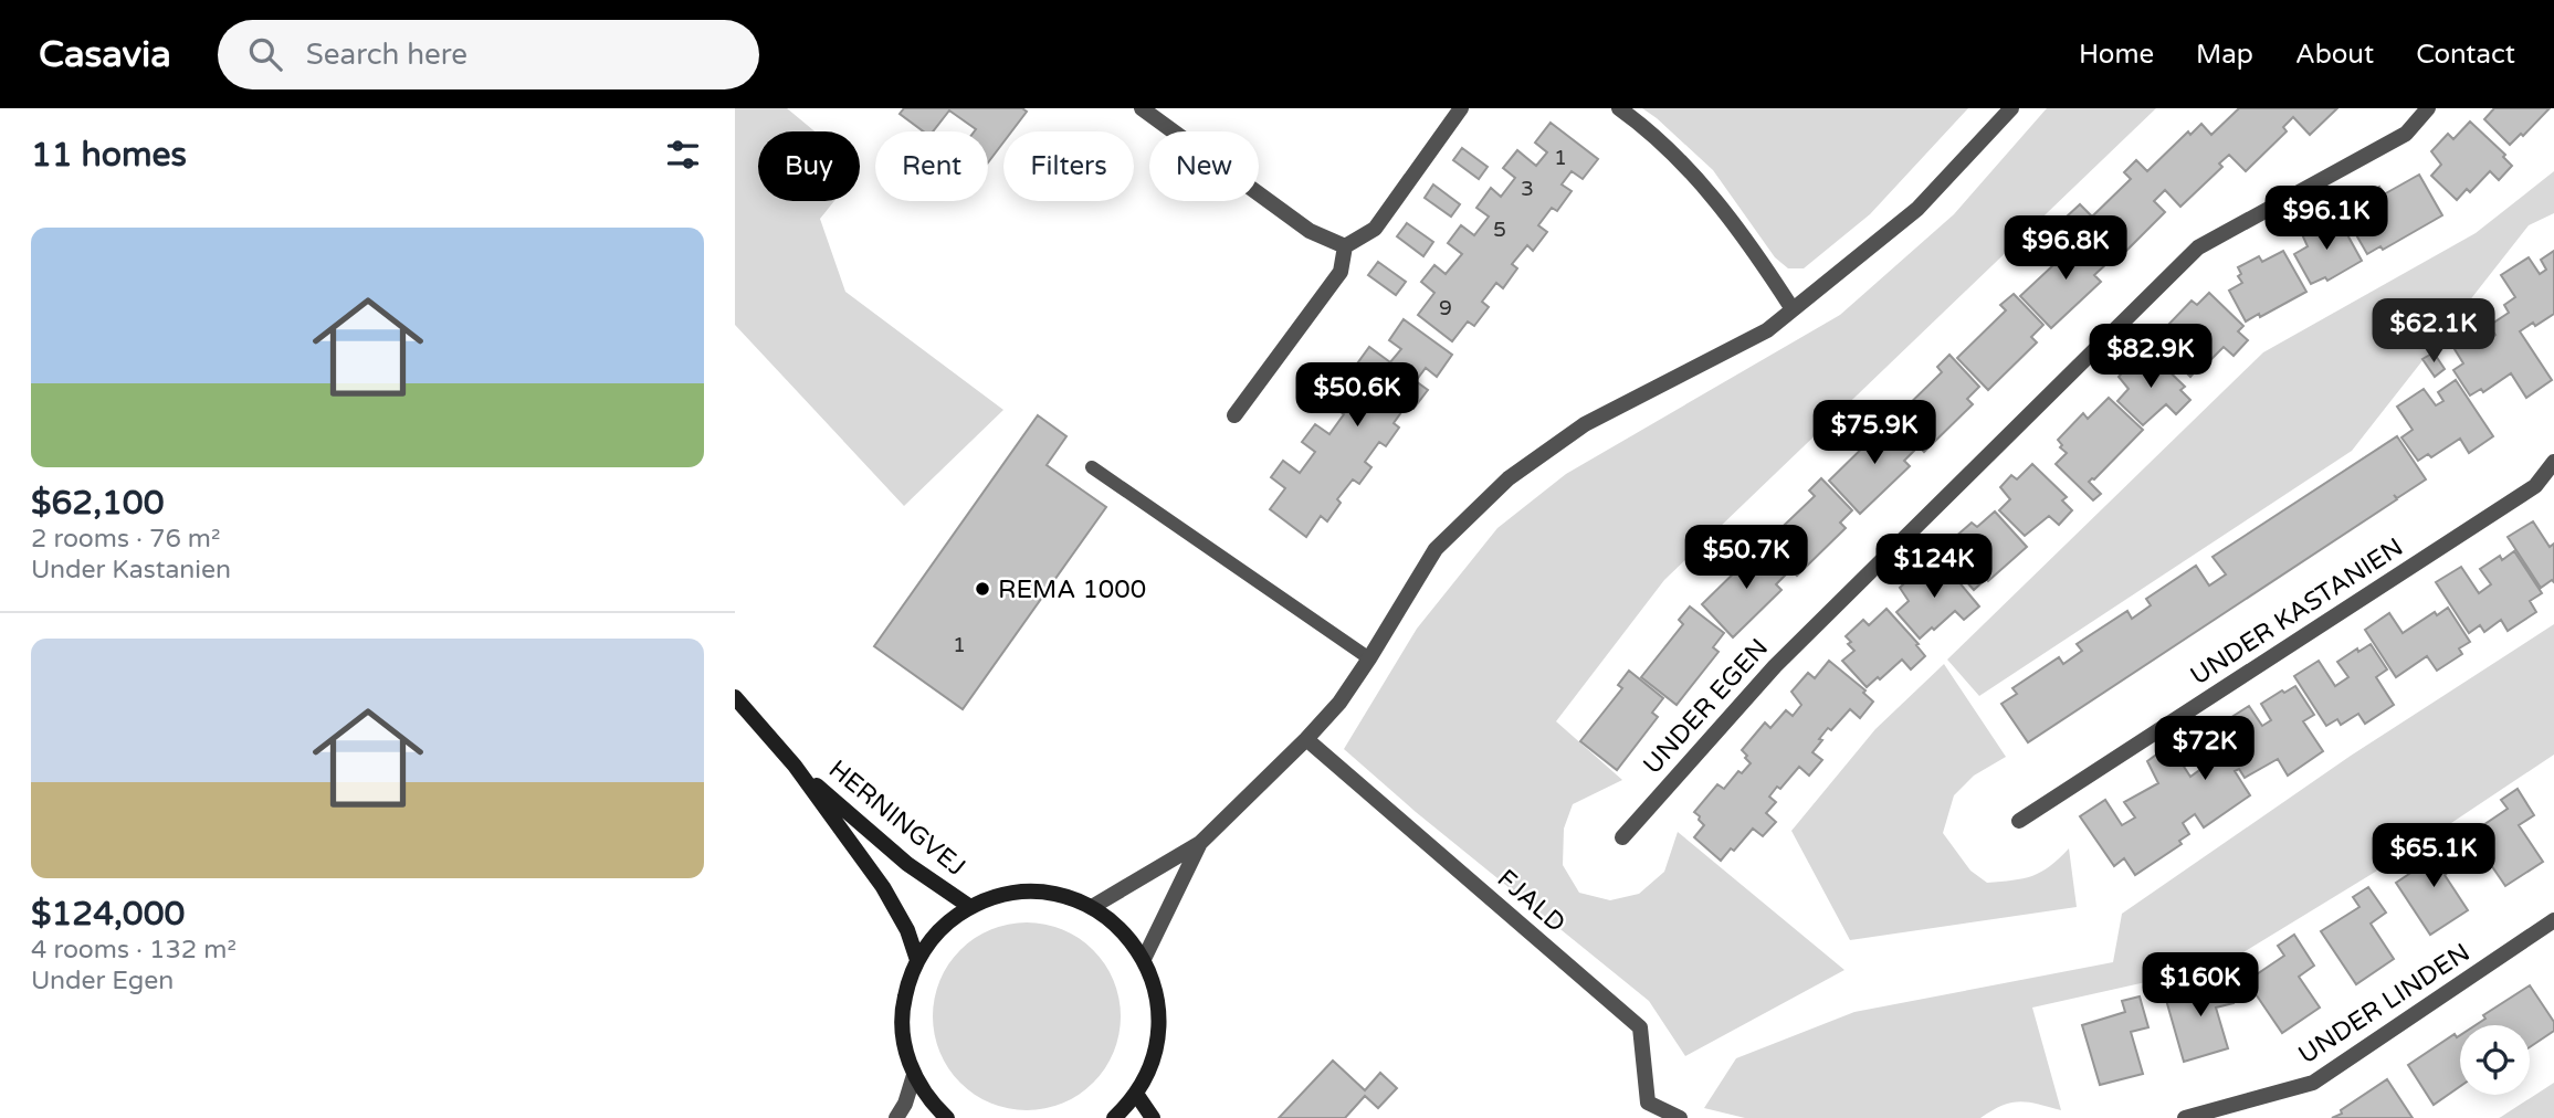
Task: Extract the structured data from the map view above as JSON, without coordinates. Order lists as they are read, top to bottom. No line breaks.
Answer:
{"streets":{"main road":["HERNINGVEJ"],"street":["UNDER KASTANIEN","UNDER EGEN","FJALD","UNDER LINDEN"]},"places":["REMA 1000"],"house_numbers":["1","3","5","9","1"],"page":{"header":"Casavia","search":"Search here","nav":["Home","Map","About","Contact"],"heading":"11 homes","chip":["Buy","Rent","Filters","New"],"price":["$96.1K","$96.8K","$62.1K","$82.9K","$50.6K","$75.9K","$50.7K","$124K","$72K","$65.1K","$160K"],"list":[{"name":"$62,100","note":"2 rooms · 76 m² · Under Kastanien"},{"name":"$124,000","note":"4 rooms · 132 m² · Under Egen"}]}}
